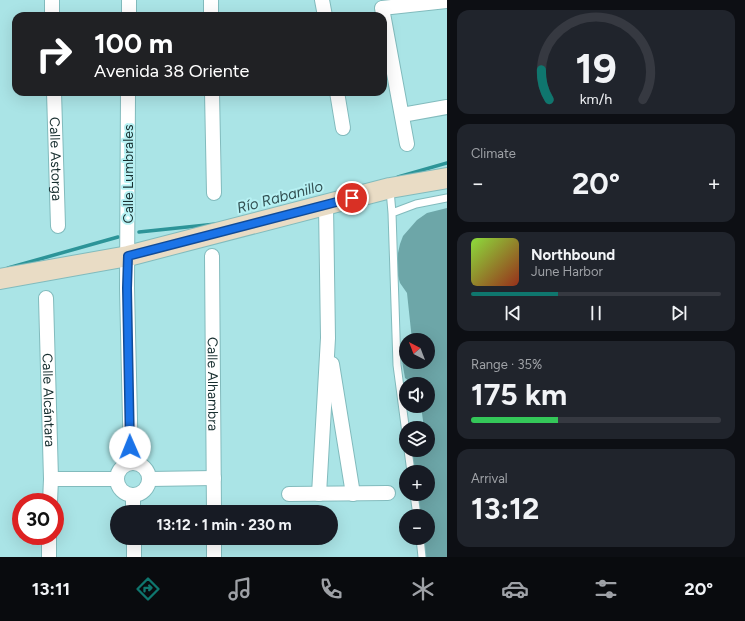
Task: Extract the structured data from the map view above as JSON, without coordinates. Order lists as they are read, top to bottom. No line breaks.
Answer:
{"streets":{"street":["Calle Astorga","Calle Lumbrales","Calle Alhambra","Calle Alcántara"]},"water":["Río Rabanillo"],"north":"top left","page":{"turn":["100 m","Avenida 38 Oriente"],"tile":["Climate",["Range · 35%","175 km"],["Arrival","13:12"]],"heat":["−","20°","+"],"song":["Northbound","June Harbor"],"map_buttons":["+","−"],"limit":"30","trip":"13:12 · 1 min · 230 m","tabs":["13:11","20°"],"gauge":["19","km/h"]}}
